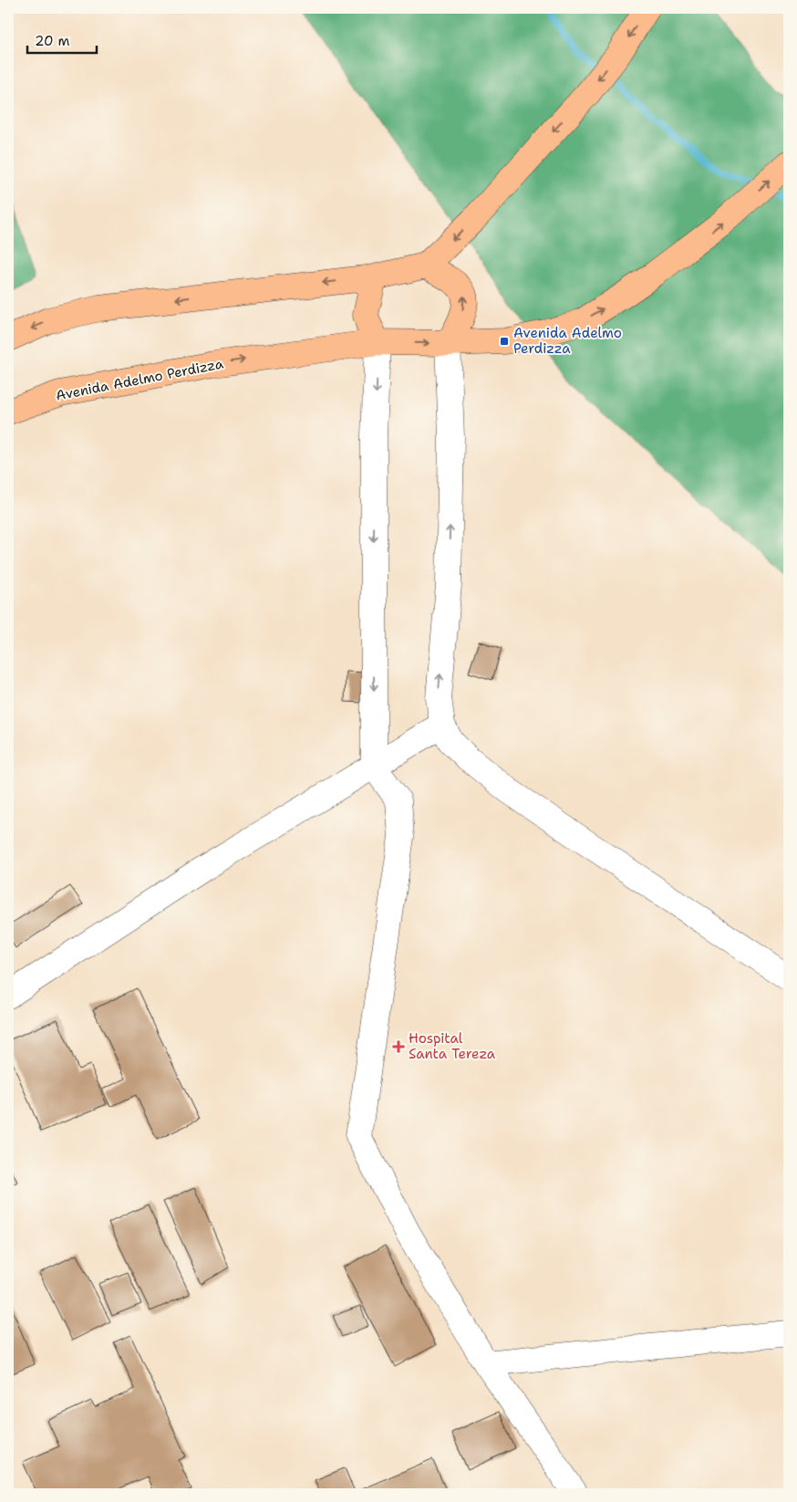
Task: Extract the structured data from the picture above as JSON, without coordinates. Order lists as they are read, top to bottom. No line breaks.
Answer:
{"streets":{"main road":["Avenida Adelmo Perdizza"]},"places":{"transit":["Avenida Adelmo Perdizza"],"health":["Hospital Santa Tereza"]},"scale_bar":"20 m"}
